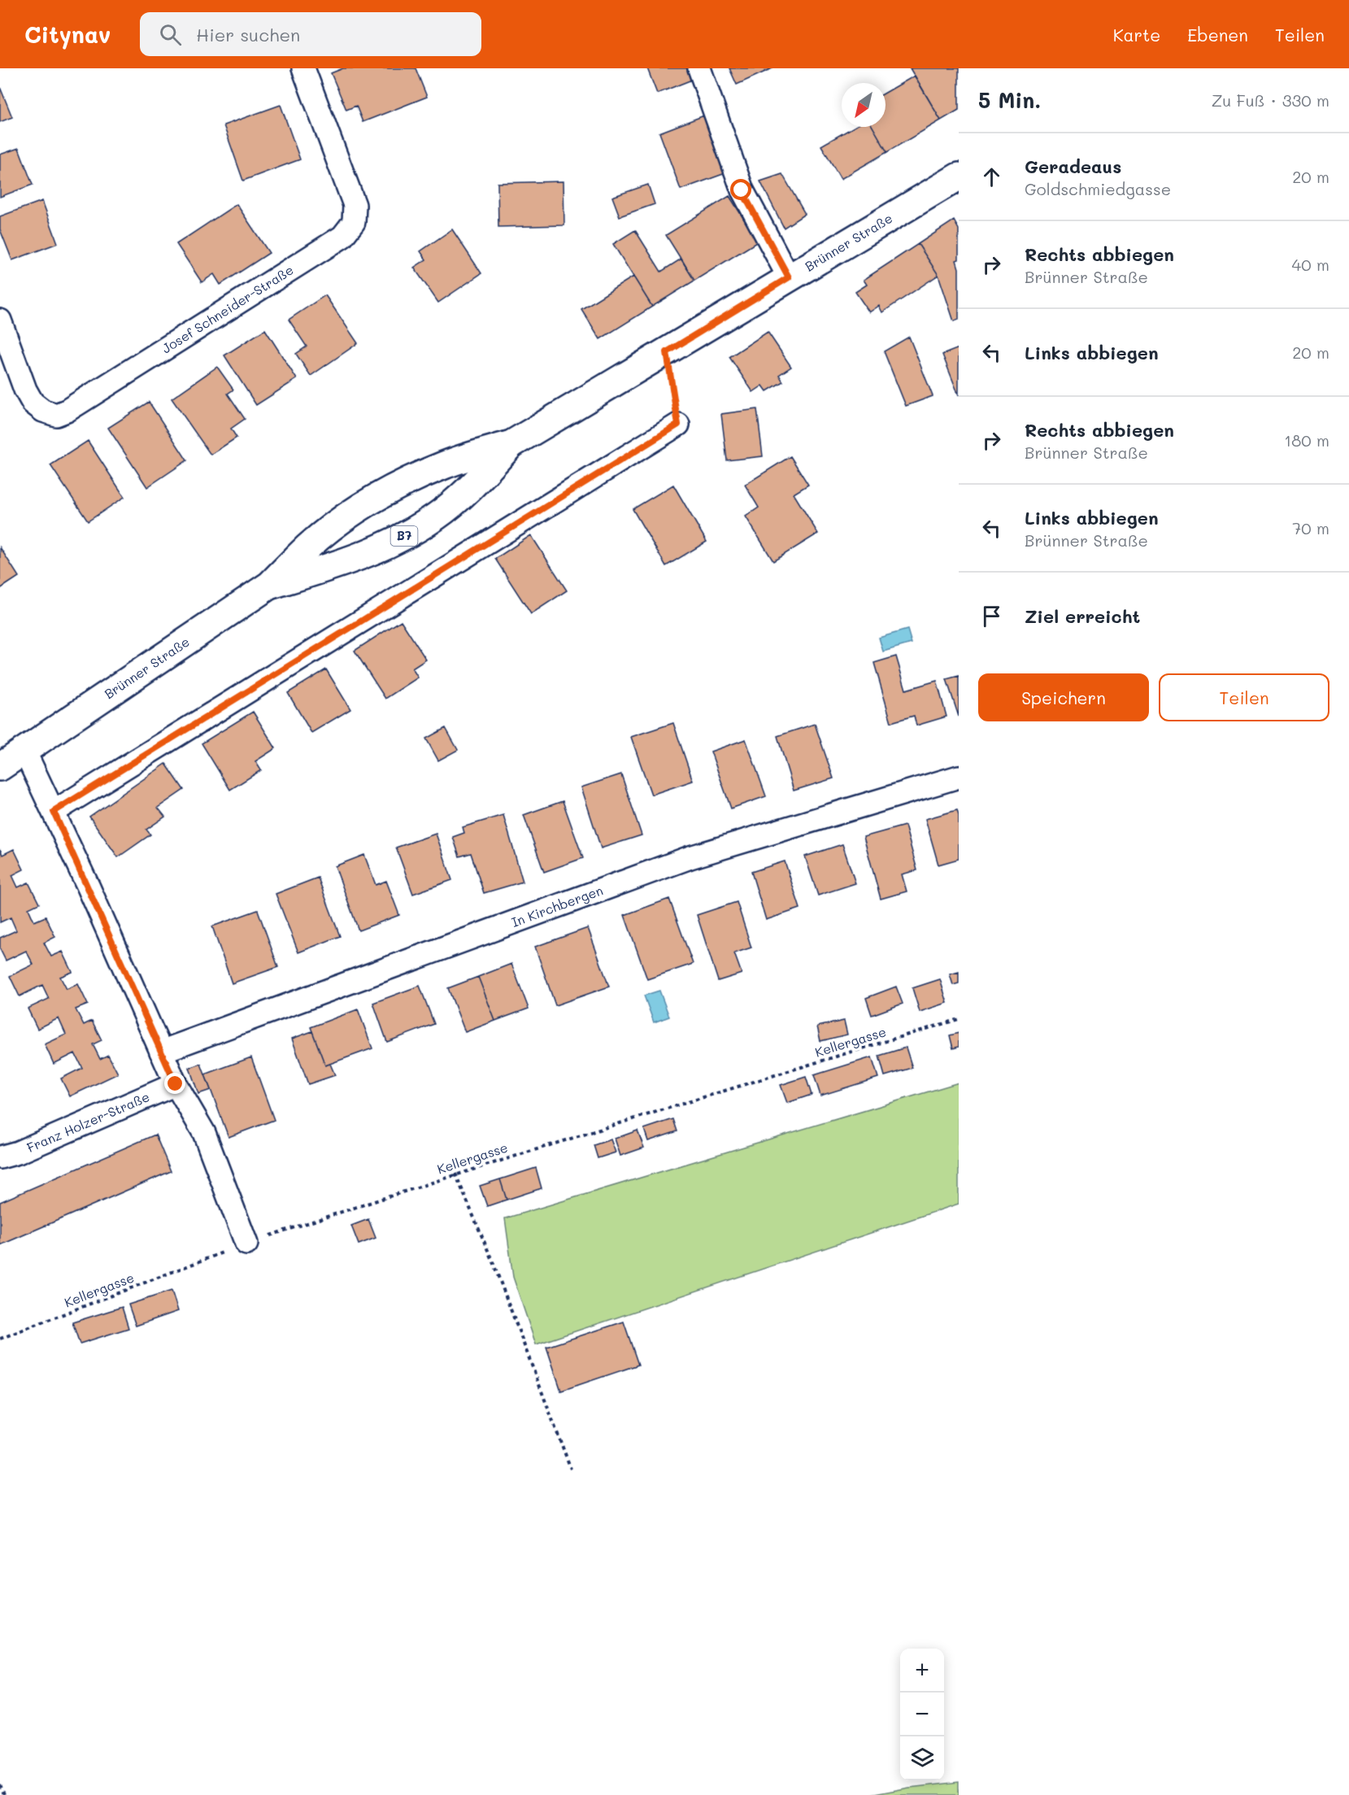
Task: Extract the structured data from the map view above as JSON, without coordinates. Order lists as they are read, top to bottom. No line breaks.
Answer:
{"streets":{"main road":["Brünner Straße","B7"],"street":["Josef Schneider-Straße","In Kirchbergen","Franz Holzer-Straße"],"path":["Kellergasse"]},"north":"bottom left","page":{"header":"Citynav","search":"Hier suchen","nav":["Karte","Ebenen","Teilen"],"heading":["5 Min.","Zu Fuß · 330 m"],"list":[["Geradeaus","Goldschmiedgasse","20 m"],["Rechts abbiegen","Brünner Straße","40 m"],["Links abbiegen","20 m"],["Rechts abbiegen","Brünner Straße","180 m"],["Links abbiegen","Brünner Straße","70 m"],"Ziel erreicht"],"buttons":["Speichern","Teilen"],"map_buttons":["+","−"]}}
